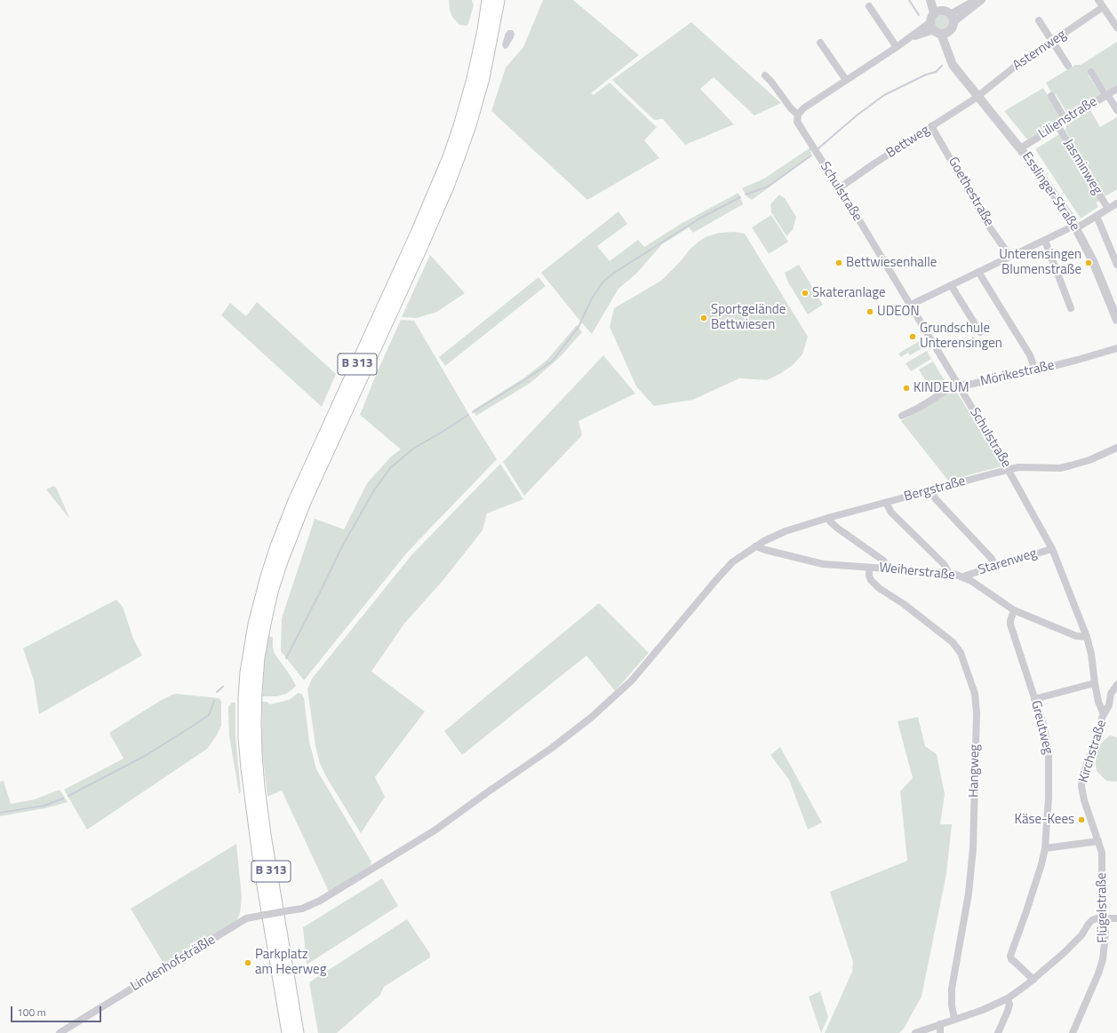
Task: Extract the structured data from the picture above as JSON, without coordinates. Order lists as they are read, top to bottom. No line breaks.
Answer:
{"streets":{"highway":["B 313"],"street":["Asternweg","Lilienstraße","Bettweg","Jasminweg","Schulstraße","Goethestraße","Esslinger Straße","Mörikestraße","Bergstraße","Starenweg","Weiherstraße","Greutweg","Kirchstraße","Hangweg","Flügelstraße","Lindenhofsträßle"]},"crossings":[["Asternweg","Bettweg"],["Asternweg","Esslinger Straße"],["Lilienstraße","Jasminweg"],["Lilienstraße","Esslinger Straße"],["Bettweg","Schulstraße"],["Bettweg","Goethestraße"],["Bettweg","Esslinger Straße"],["Schulstraße","Mörikestraße"],["Schulstraße","Bergstraße"],["Schulstraße","Starenweg"],["Schulstraße","Weiherstraße"],["Schulstraße","Kirchstraße"],["Bergstraße","Weiherstraße"],["Bergstraße","Lindenhofsträßle"],["Starenweg","Weiherstraße"],["Weiherstraße","Greutweg"],["Weiherstraße","Hangweg"],["Kirchstraße","Flügelstraße"]],"places":["Bettwiesenhalle","Unterensingen Blumenstraße","Skateranlage","UDEON","Sportgelände Bettwiesen","Grundschule Unterensingen","KINDEUM","Käse-Kees","Parkplatz am Heerweg"],"scale_bar":"100 m"}
